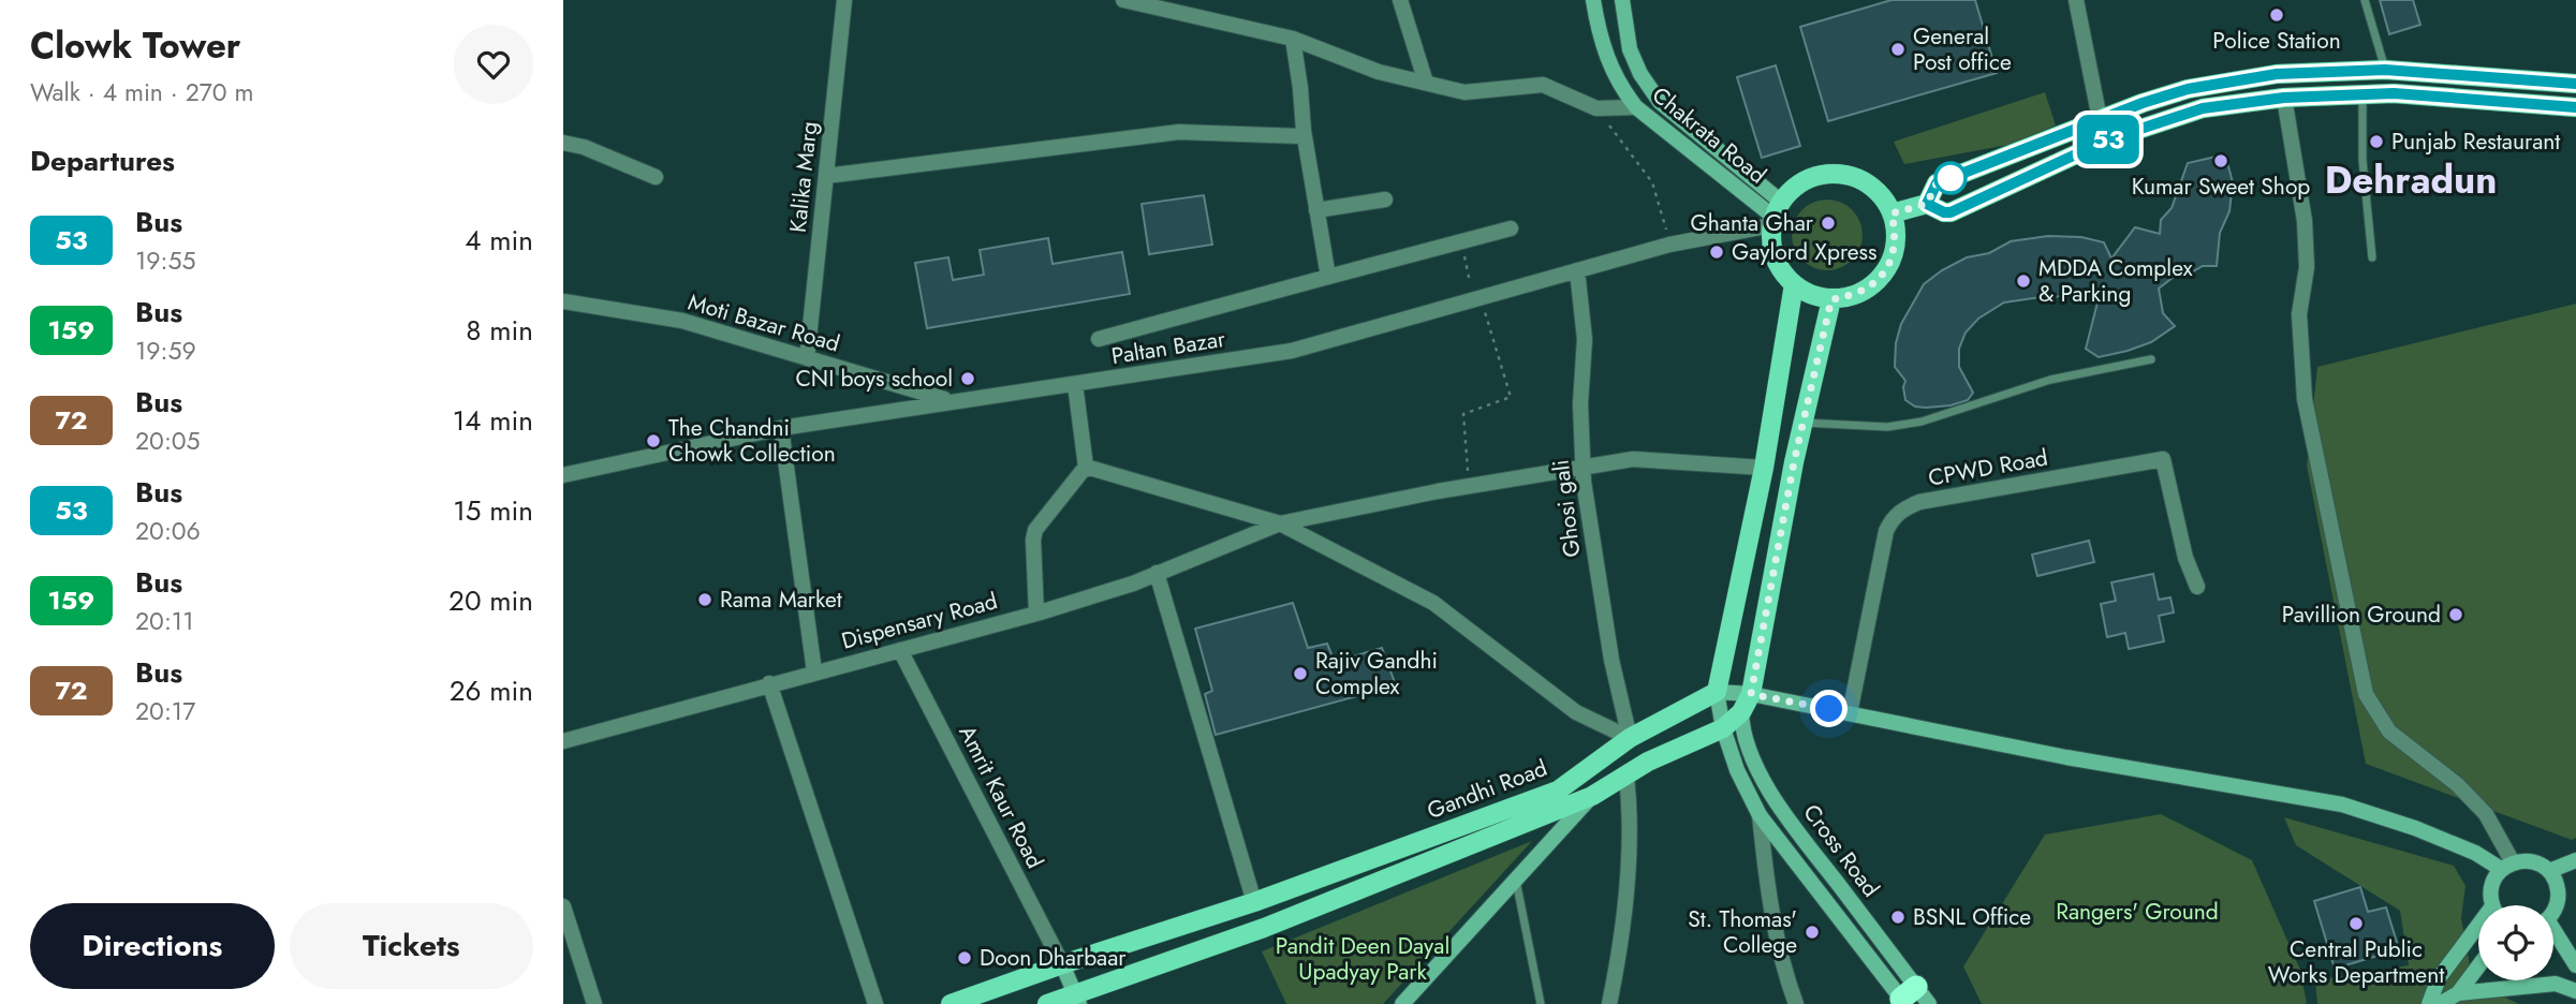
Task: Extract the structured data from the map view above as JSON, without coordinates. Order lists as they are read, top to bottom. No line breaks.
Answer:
{"streets":{"main road":["Chakrata Road","Gandhi Road","Cross Road"],"street":["Kalika Marg","Moti Bazar Road","Paltan Bazar","CPWD Road","Ghosi gali","Dispensary Road","Amrit Kaur Road"]},"crossings":[["Chakrata Road","Paltan Bazar"],["Kalika Marg","Moti Bazar Road"],["Moti Bazar Road","Paltan Bazar"],["Paltan Bazar","Ghosi gali"],["Ghosi gali","Dispensary Road"],["Ghosi gali","Gandhi Road"],["Dispensary Road","Amrit Kaur Road"],["Gandhi Road","Amrit Kaur Road"],["Gandhi Road","Cross Road"]],"districts":["Dehradun"],"parks":["Rangers' Ground","Pandit Deen Dayal Upadyay Park"],"places":["Police Station","General Post office","Punjab Restaurant","Kumar Sweet Shop","Ghanta Ghar","Gaylord Xpress","MDDA Complex & Parking","CNI boys school","The Chandni Chowk Collection","Rama Market","Pavillion Ground","Rajiv Gandhi Complex","BSNL Office","Central Public Works Department","St. Thomas' College","Doon Dharbaar"],"lines":["bus line 53"],"page":{"heading":[["Clowk Tower","Walk · 4 min · 270 m"],"Departures"],"on_map":"53","list":[{"mark":"53","name":"Bus","note":"19:55","value":"4 min"},{"mark":"159","name":"Bus","note":"19:59","value":"8 min"},{"mark":"72","name":"Bus","note":"20:05","value":"14 min"},{"mark":"53","name":"Bus","note":"20:06","value":"15 min"},{"mark":"159","name":"Bus","note":"20:11","value":"20 min"},{"mark":"72","name":"Bus","note":"20:17","value":"26 min"}],"buttons":["Directions","Tickets"]}}
